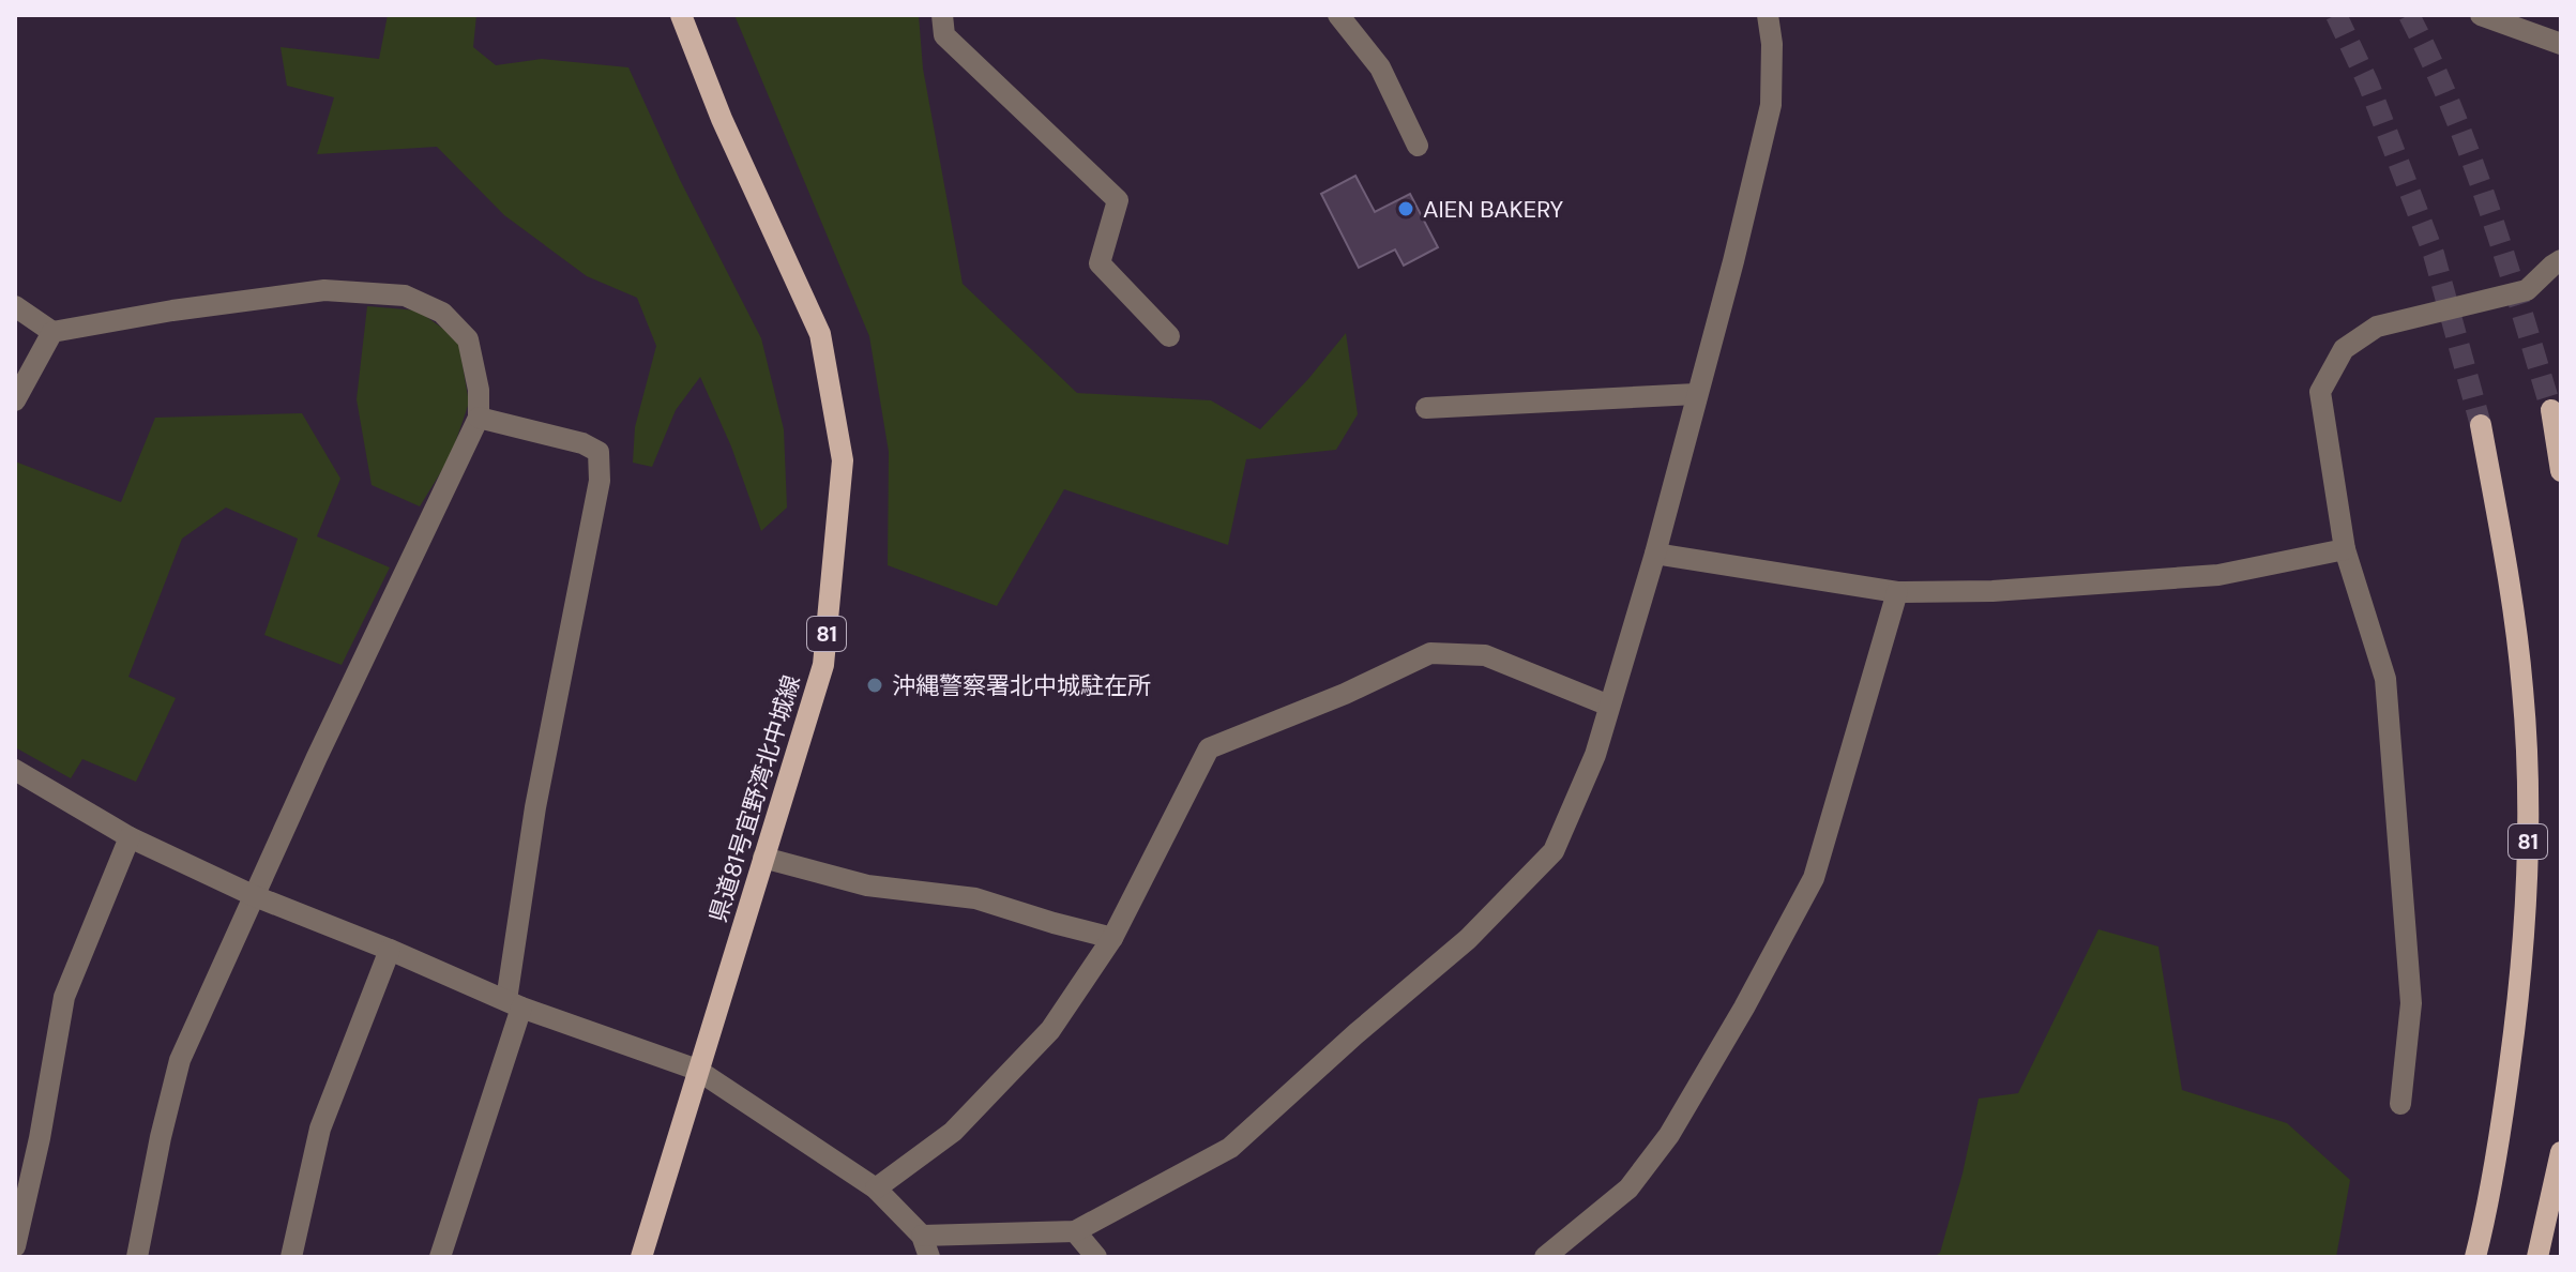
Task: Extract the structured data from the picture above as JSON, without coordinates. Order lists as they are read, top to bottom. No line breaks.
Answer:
{"streets":{"main road":["81","県道81号宜野湾北中城線"]},"places":["AIEN BAKERY","沖縄警察署北中城駐在所"]}
